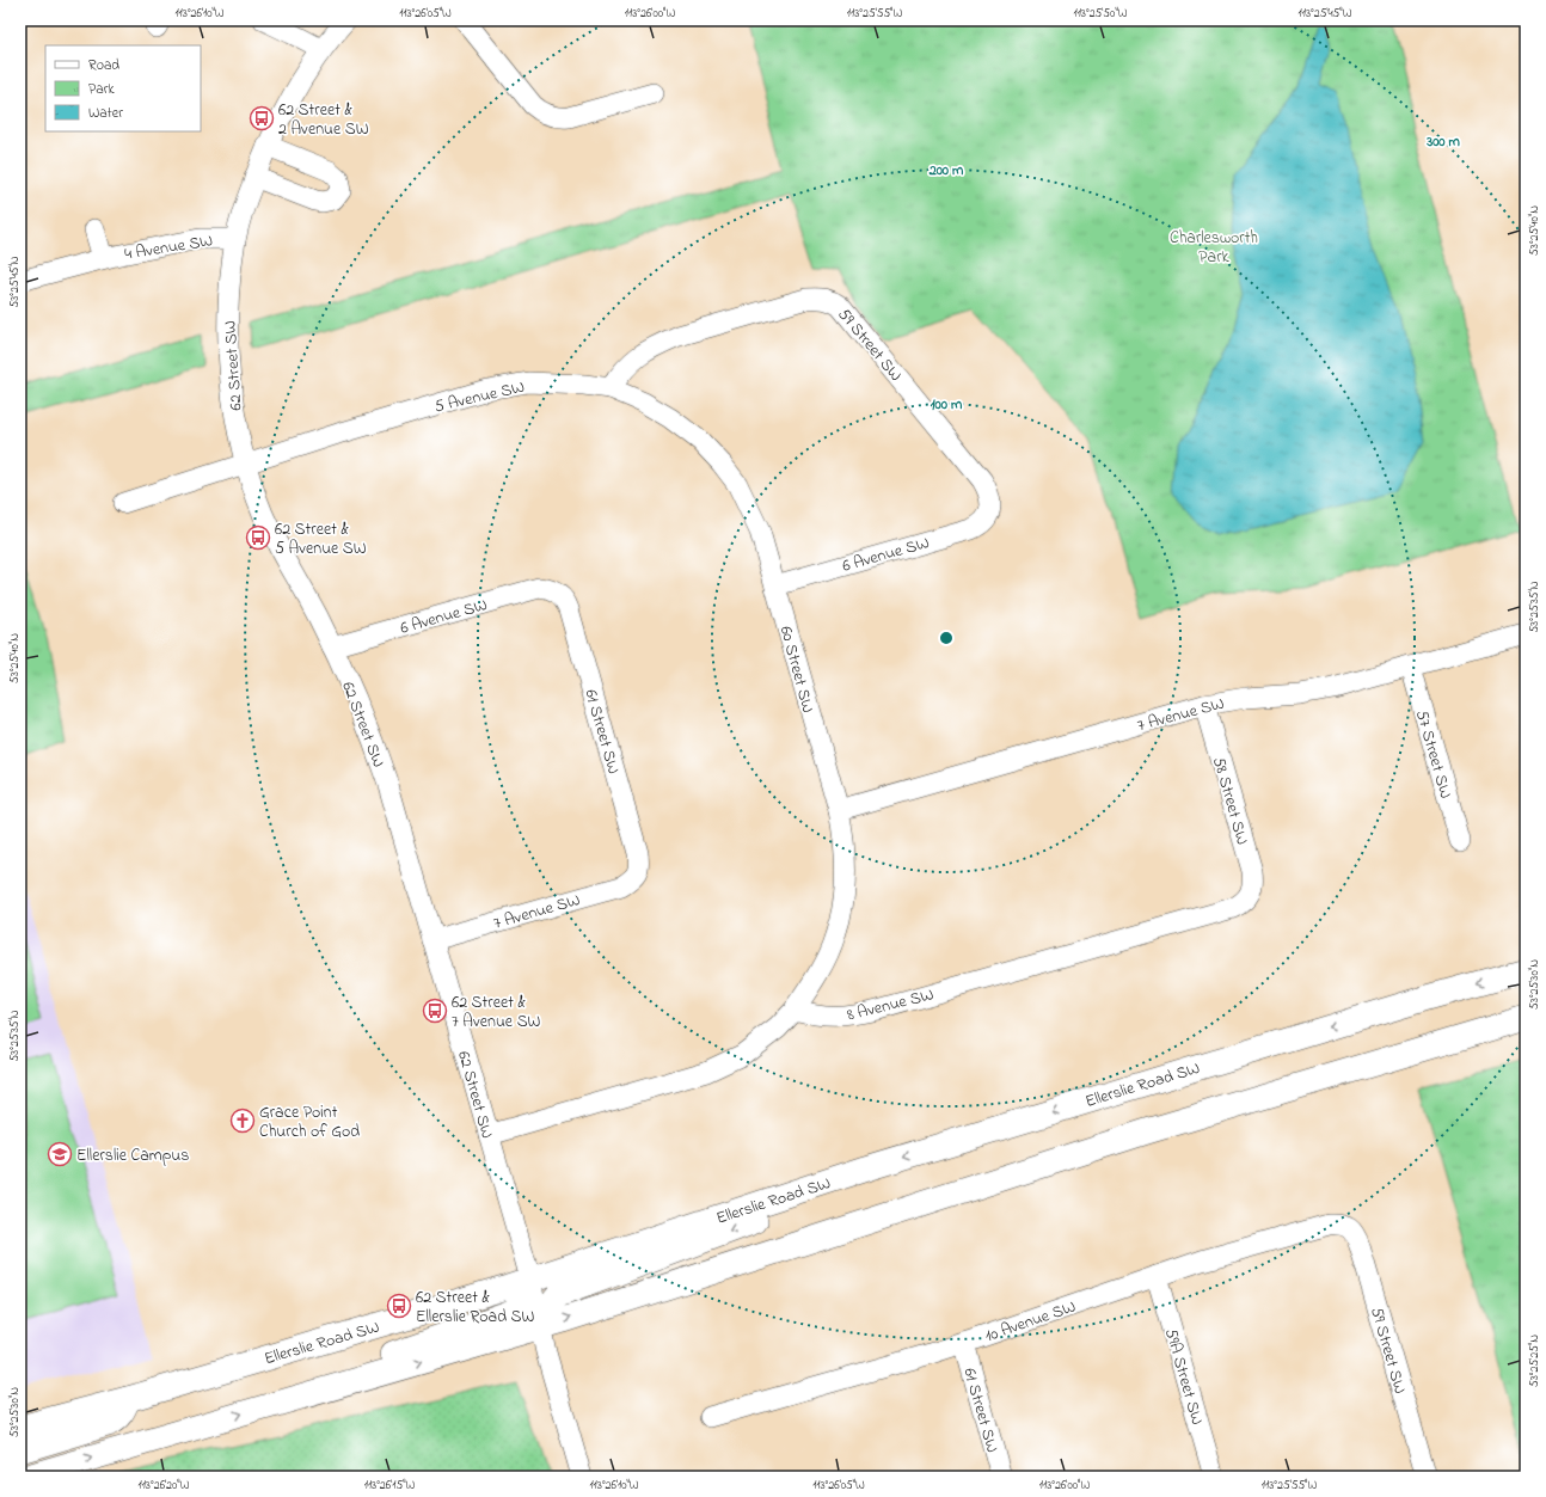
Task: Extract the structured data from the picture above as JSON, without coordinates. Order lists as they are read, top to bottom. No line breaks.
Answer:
{"streets":{"main road":["Ellerslie Road SW"],"street":["4 Avenue SW","59 Street SW","62 Street SW","5 Avenue SW","6 Avenue SW","60 Street SW","7 Avenue SW","61 Street SW","57 Street SW","58 Street SW","8 Avenue SW","10 Avenue SW","59A Street SW"]},"crossings":[["4 Avenue SW","62 Street SW"],["59 Street SW","5 Avenue SW"],["59 Street SW","6 Avenue SW"],["59 Street SW","60 Street SW"],["59 Street SW","10 Avenue SW"],["62 Street SW","5 Avenue SW"],["62 Street SW","6 Avenue SW"],["62 Street SW","7 Avenue SW"],["62 Street SW","Ellerslie Road SW"],["5 Avenue SW","60 Street SW"],["6 Avenue SW","60 Street SW"],["6 Avenue SW","61 Street SW"],["60 Street SW","7 Avenue SW"],["60 Street SW","8 Avenue SW"],["7 Avenue SW","61 Street SW"],["7 Avenue SW","57 Street SW"],["7 Avenue SW","58 Street SW"],["61 Street SW","10 Avenue SW"],["58 Street SW","8 Avenue SW"],["10 Avenue SW","59A Street SW"]],"parks":["Charlesworth Park"],"places":{"bus stop":["62 Street & 2 Avenue SW","62 Street & 5 Avenue SW","62 Street & 7 Avenue SW","62 Street & Ellerslie Road SW"],"church":["Grace Point Church of God"],"school or university":["Ellerslie Campus"]},"legend":["Road","Park","Water"],"coordinates":["113°26'10\"W","113°26'05\"W","113°26'00\"W","113°25'55\"W","113°25'50\"W","113°25'45\"W","53°25'40\"N","53°25'45\"N","53°25'35\"N","53°25'30\"N","53°25'25\"N","113°26'20\"W","113°26'15\"W"],"rings":["300 m","200 m","100 m"]}
